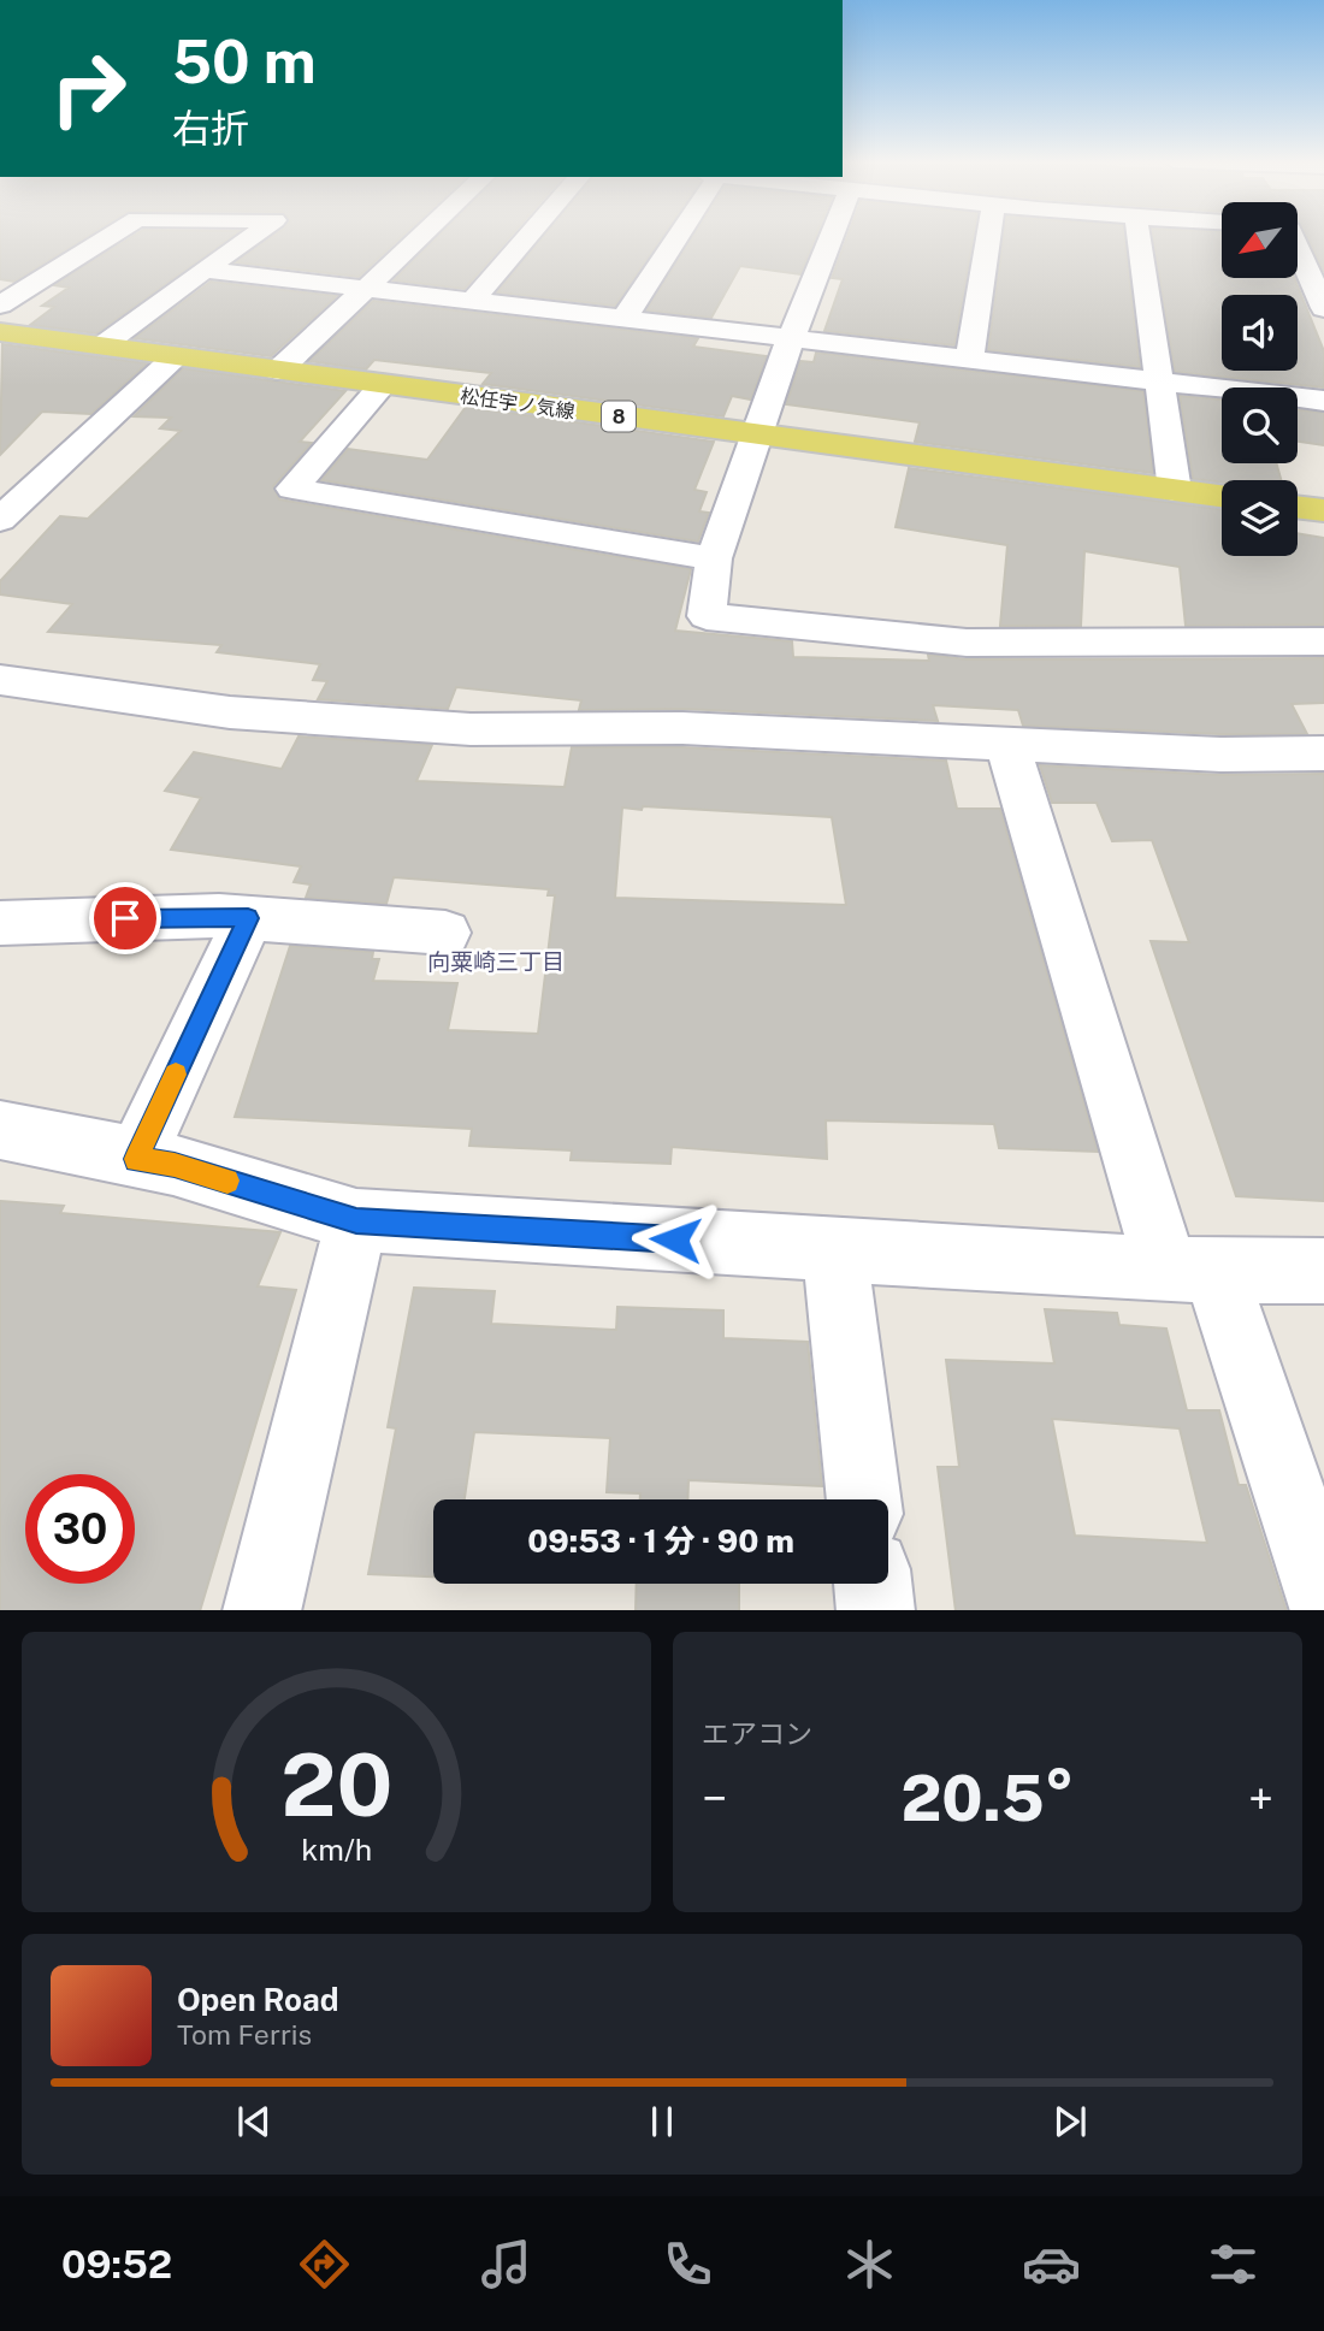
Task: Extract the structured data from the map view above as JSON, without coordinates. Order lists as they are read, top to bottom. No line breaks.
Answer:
{"streets":{"main road":["松任宇ノ気線","8"]},"districts":["向粟崎三丁目"],"north":"bottom left","page":{"turn":["50 m","右折"],"limit":"30","trip":"09:53 · 1 分 · 90 m","tile":"エアコン","heat":["−","20.5°","+"],"song":["Open Road","Tom Ferris"],"tabs":"09:52","gauge":["20","km/h"]}}
